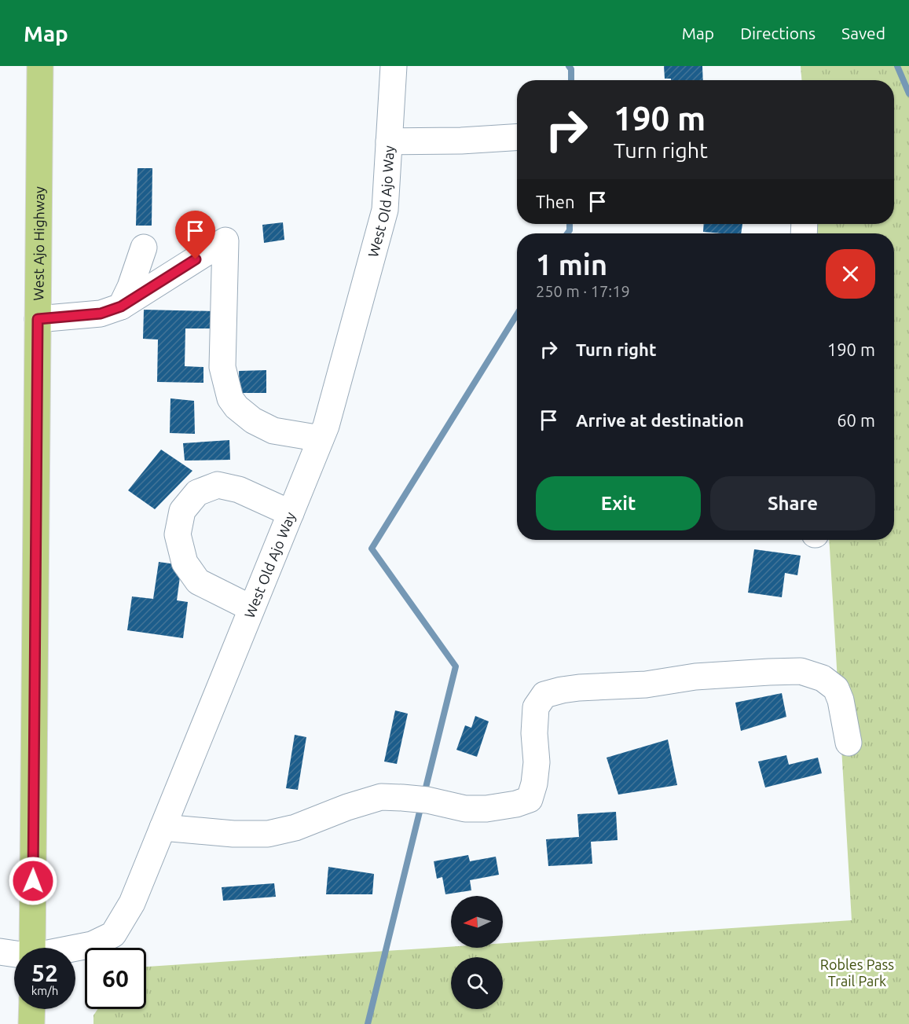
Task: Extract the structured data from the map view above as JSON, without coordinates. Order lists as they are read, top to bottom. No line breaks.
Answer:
{"streets":{"main road":["West Ajo Highway"],"street":["West Old Ajo Way"]},"parks":["Robles Pass Trail Park"],"north":"left","page":{"header":"Map","nav":["Map","Directions","Saved"],"turn":["190 m","Turn right"],"then":"Then","heading":["1 min","250 m · 17:19"],"list":[{"name":"Turn right","value":"190 m"},{"name":"Arrive at destination","value":"60 m"}],"buttons":["Exit","Share"],"speed":"52 km/h","limit":"60"}}
